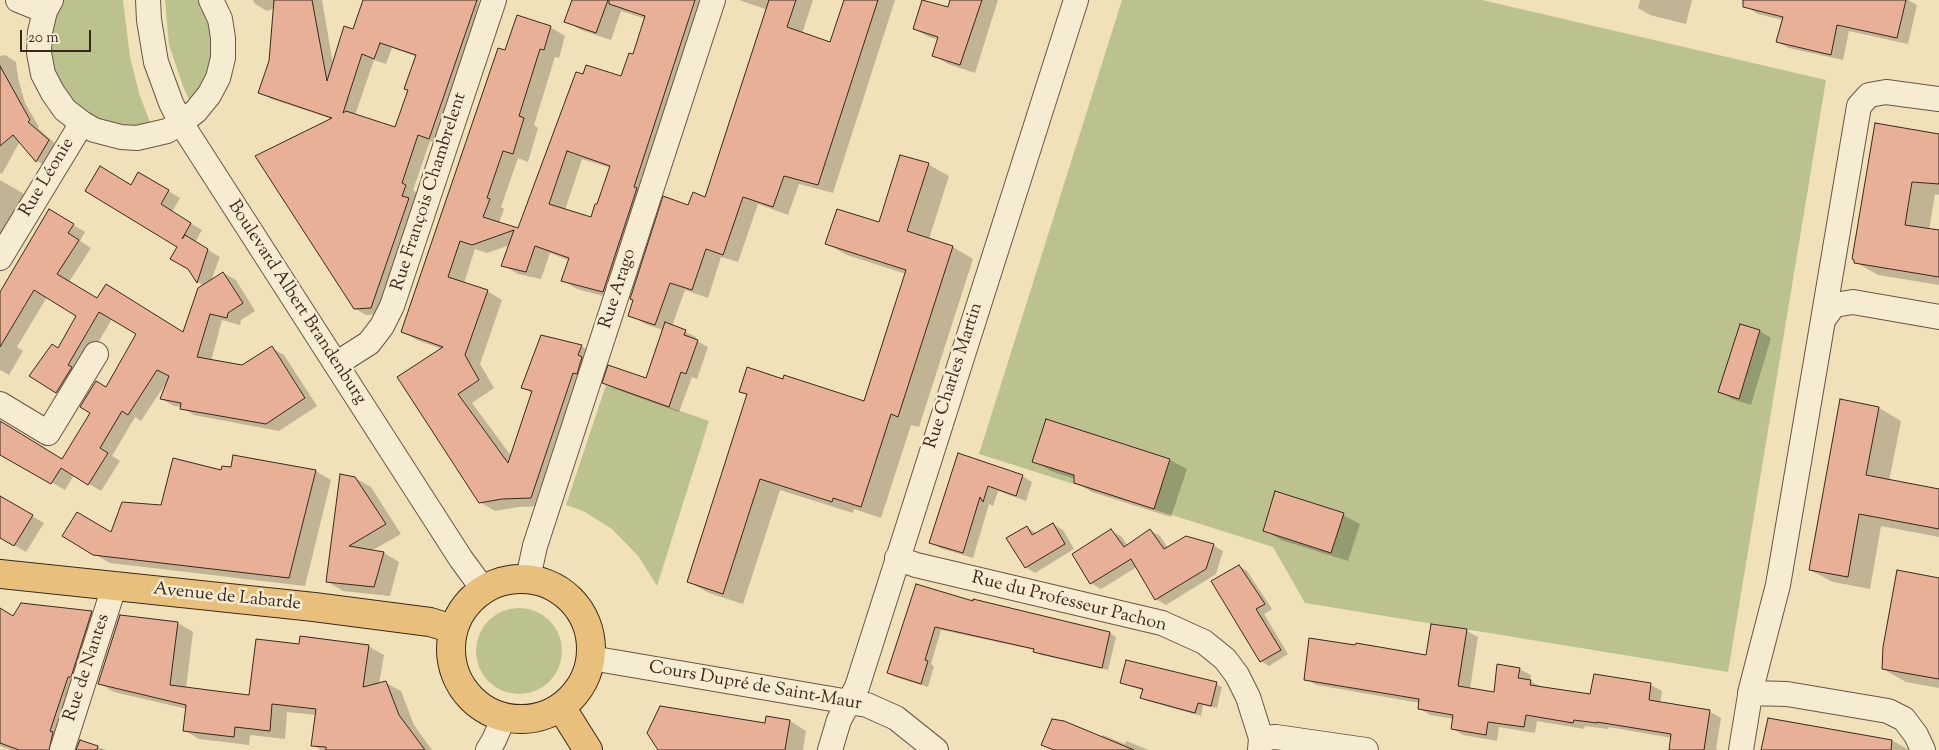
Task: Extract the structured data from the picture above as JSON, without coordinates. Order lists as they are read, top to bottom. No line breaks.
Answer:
{"streets":{"main road":["Avenue de Labarde"],"street":["Rue Léonie","Rue François Chambrelent","Rue Arago","Boulevard Albert Brandenburg","Rue Charles Martin","Rue du Professeur Pachon","Rue de Nantes","Cours Dupré de Saint-Maur"]},"crossings":[["Rue François Chambrelent","Boulevard Albert Brandenburg"],["Rue Arago","Boulevard Albert Brandenburg"],["Rue Arago","Avenue de Labarde"],["Rue Arago","Cours Dupré de Saint-Maur"],["Boulevard Albert Brandenburg","Avenue de Labarde"],["Boulevard Albert Brandenburg","Cours Dupré de Saint-Maur"],["Rue Charles Martin","Rue du Professeur Pachon"],["Rue Charles Martin","Cours Dupré de Saint-Maur"],["Avenue de Labarde","Rue de Nantes"],["Avenue de Labarde","Cours Dupré de Saint-Maur"]],"scale_bar":"20 m"}
